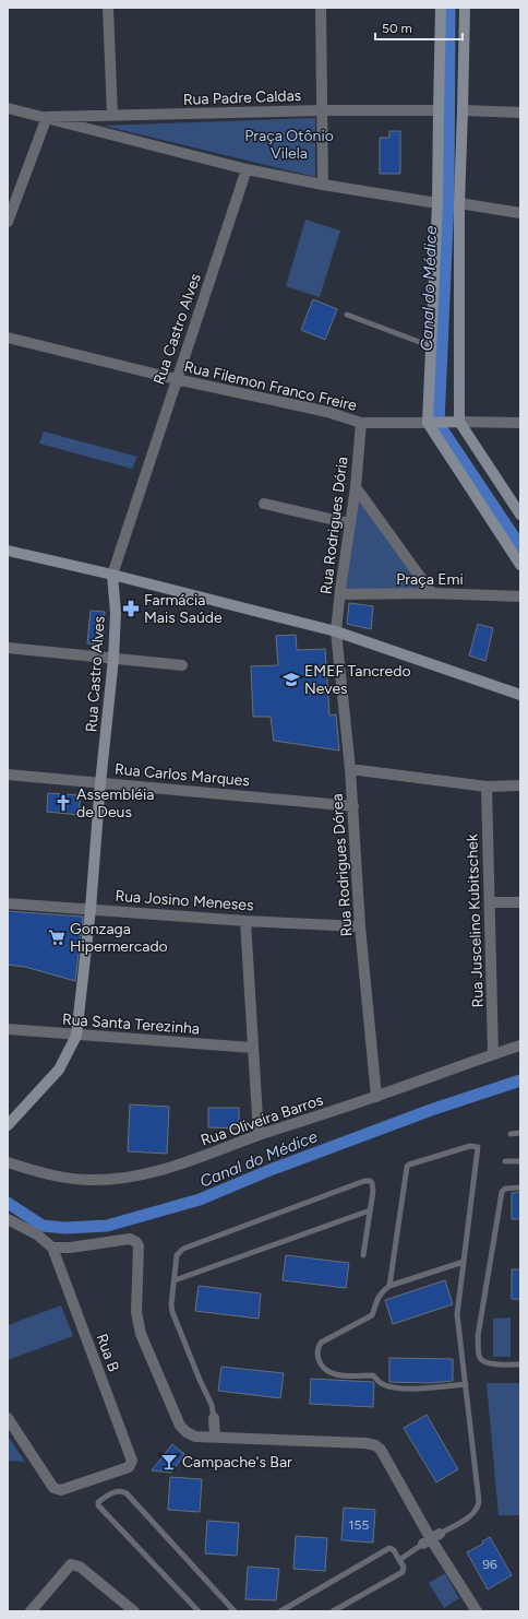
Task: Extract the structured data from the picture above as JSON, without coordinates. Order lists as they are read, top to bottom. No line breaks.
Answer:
{"streets":{"street":["Rua Padre Caldas","Rua Castro Alves","Rua Filemon Franco Freire","Rua Rodrigues Dória","Praça Emi","Rua Carlos Marques","Rua Rodrigues Dórea","Rua Josino Meneses","Rua Juscelino Kubitschek","Rua Santa Terezinha","Rua Oliveira Barros","Rua B"]},"crossings":[["Rua Castro Alves","Rua Filemon Franco Freire"],["Rua Castro Alves","Rua Carlos Marques"],["Rua Castro Alves","Rua Josino Meneses"],["Rua Castro Alves","Rua Santa Terezinha"],["Rua Filemon Franco Freire","Rua Rodrigues Dória"],["Rua Rodrigues Dória","Praça Emi"],["Rua Rodrigues Dória","Rua Rodrigues Dórea"],["Rua Carlos Marques","Rua Rodrigues Dórea"],["Rua Rodrigues Dórea","Rua Josino Meneses"],["Rua Rodrigues Dórea","Rua Oliveira Barros"],["Rua Juscelino Kubitschek","Rua Oliveira Barros"]],"water":["Canal do Médice"],"parks":["Praça Otônio Vilela"],"places":{"pharmacy":["Farmácia Mais Saúde"],"school or university":["EMEF Tancredo Neves"],"church":["Assembléia de Deus"],"supermarket":["Gonzaga Hipermercado"],"bar":["Campache's Bar"]},"house_numbers":["155","96"],"scale_bar":"50 m"}
